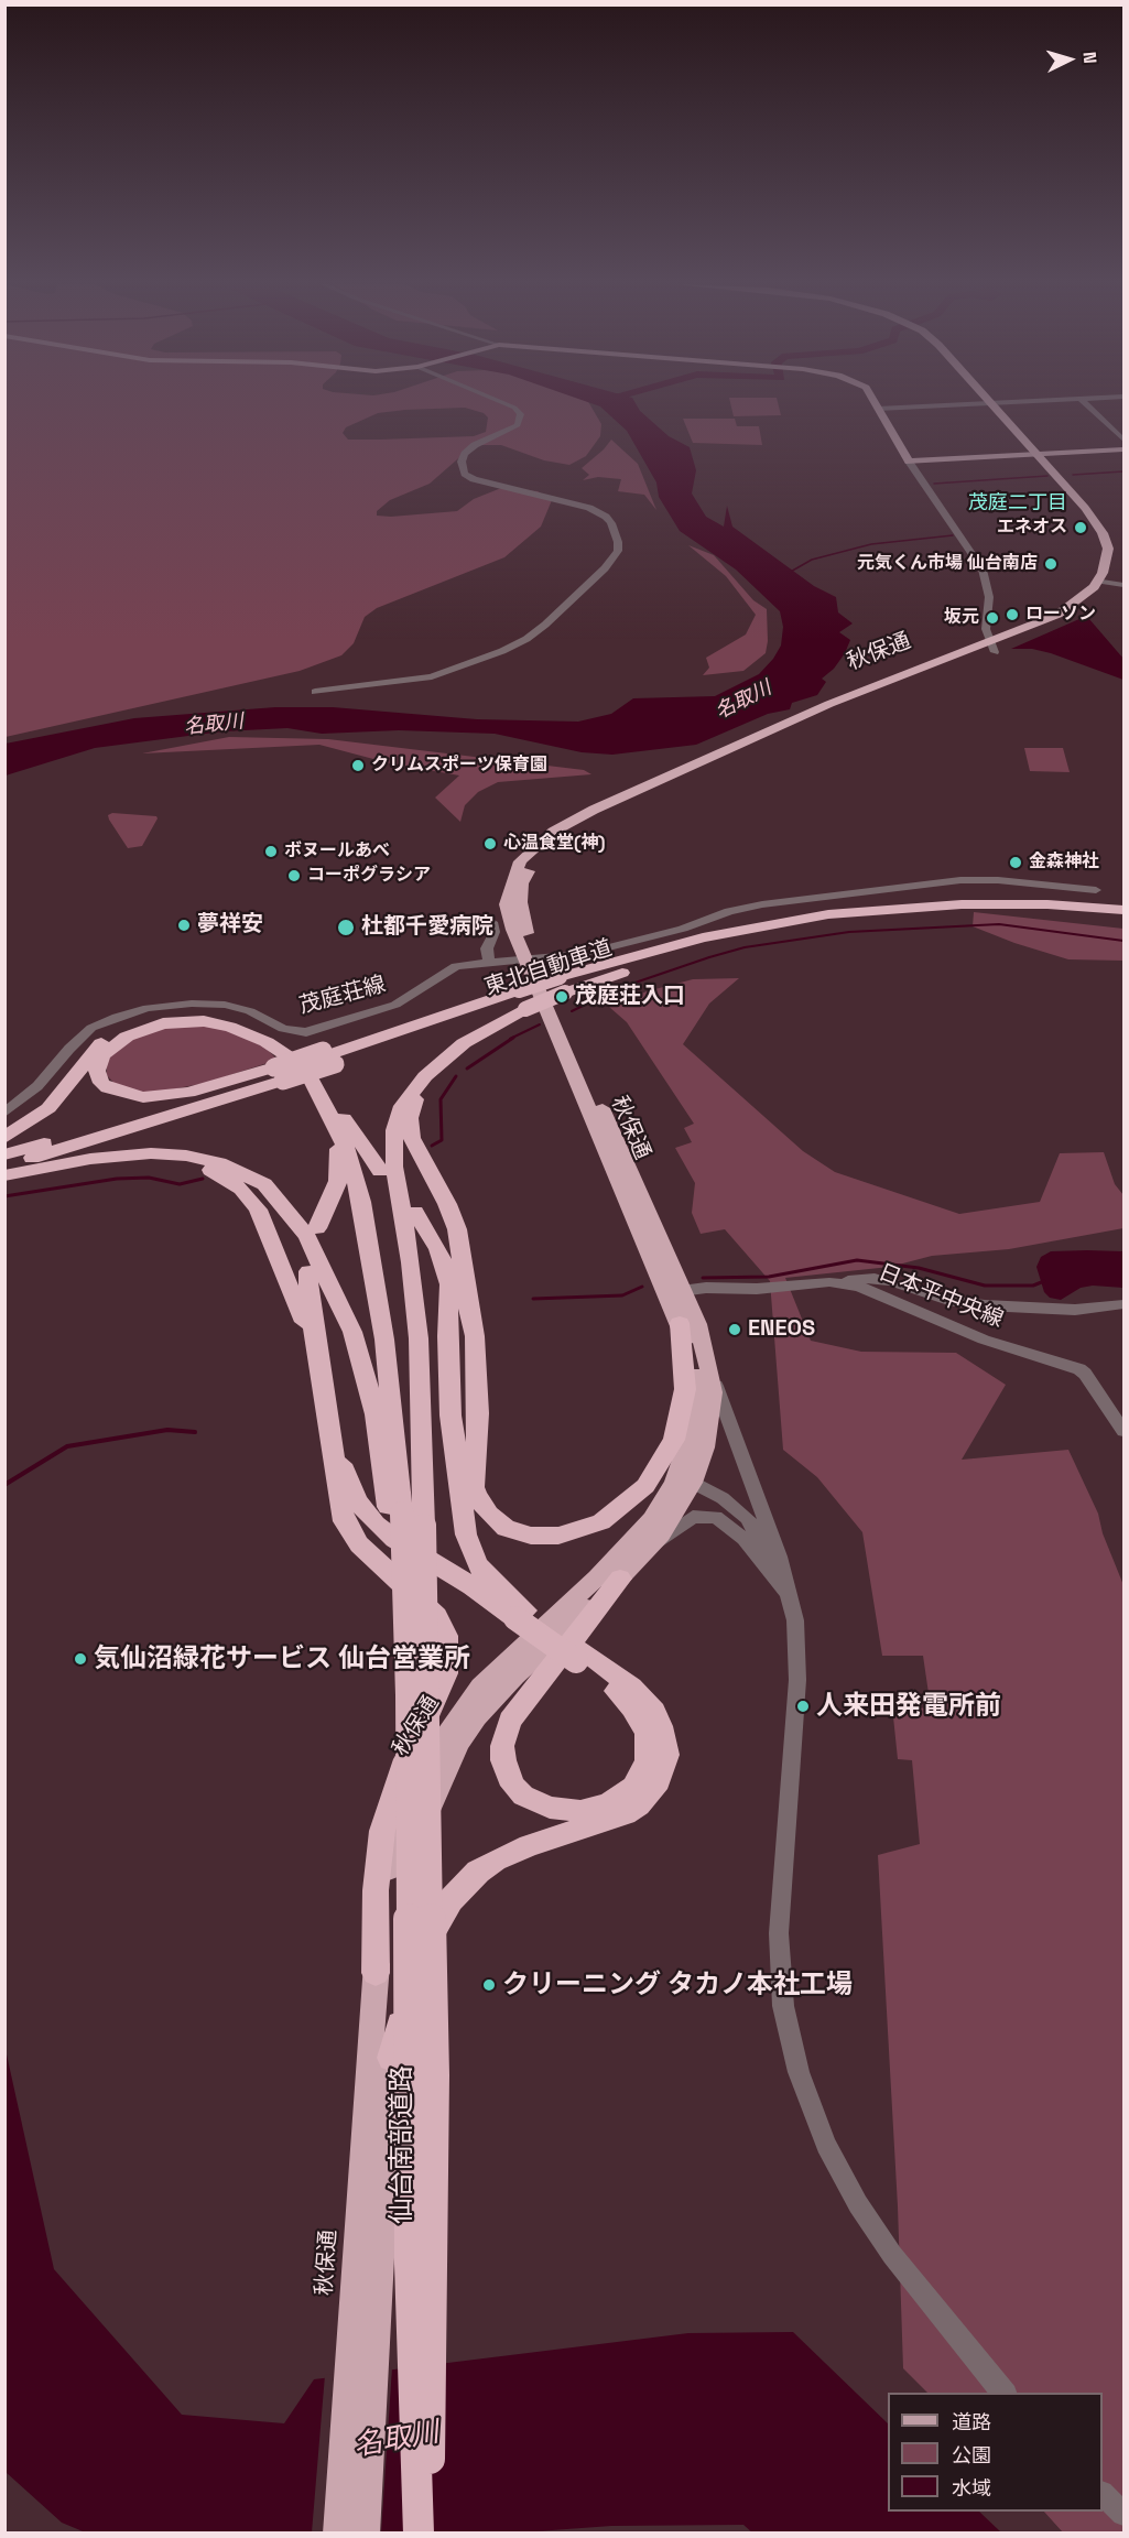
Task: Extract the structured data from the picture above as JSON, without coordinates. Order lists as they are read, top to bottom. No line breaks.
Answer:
{"streets":{"highway":["秋保通","東北自動車道","仙台南部道路"],"street":["茂庭荘線","日本平中央線"]},"crossings":[["秋保通","茂庭荘線"],["秋保通","日本平中央線"]],"districts":["茂庭二丁目"],"water":["名取川"],"places":["エネオス","元気くん市場 仙台南店","ローソン","坂元","クリムスポーツ保育園","心温食堂(神)","ボヌールあべ","金森神社","コーポグラシア","夢祥安","杜都千愛病院","茂庭荘入口","ENEOS","気仙沼緑花サービス 仙台営業所","人来田発電所前","クリーニング タカノ本社工場"],"legend":["道路","公園","水域"],"north":"right"}
